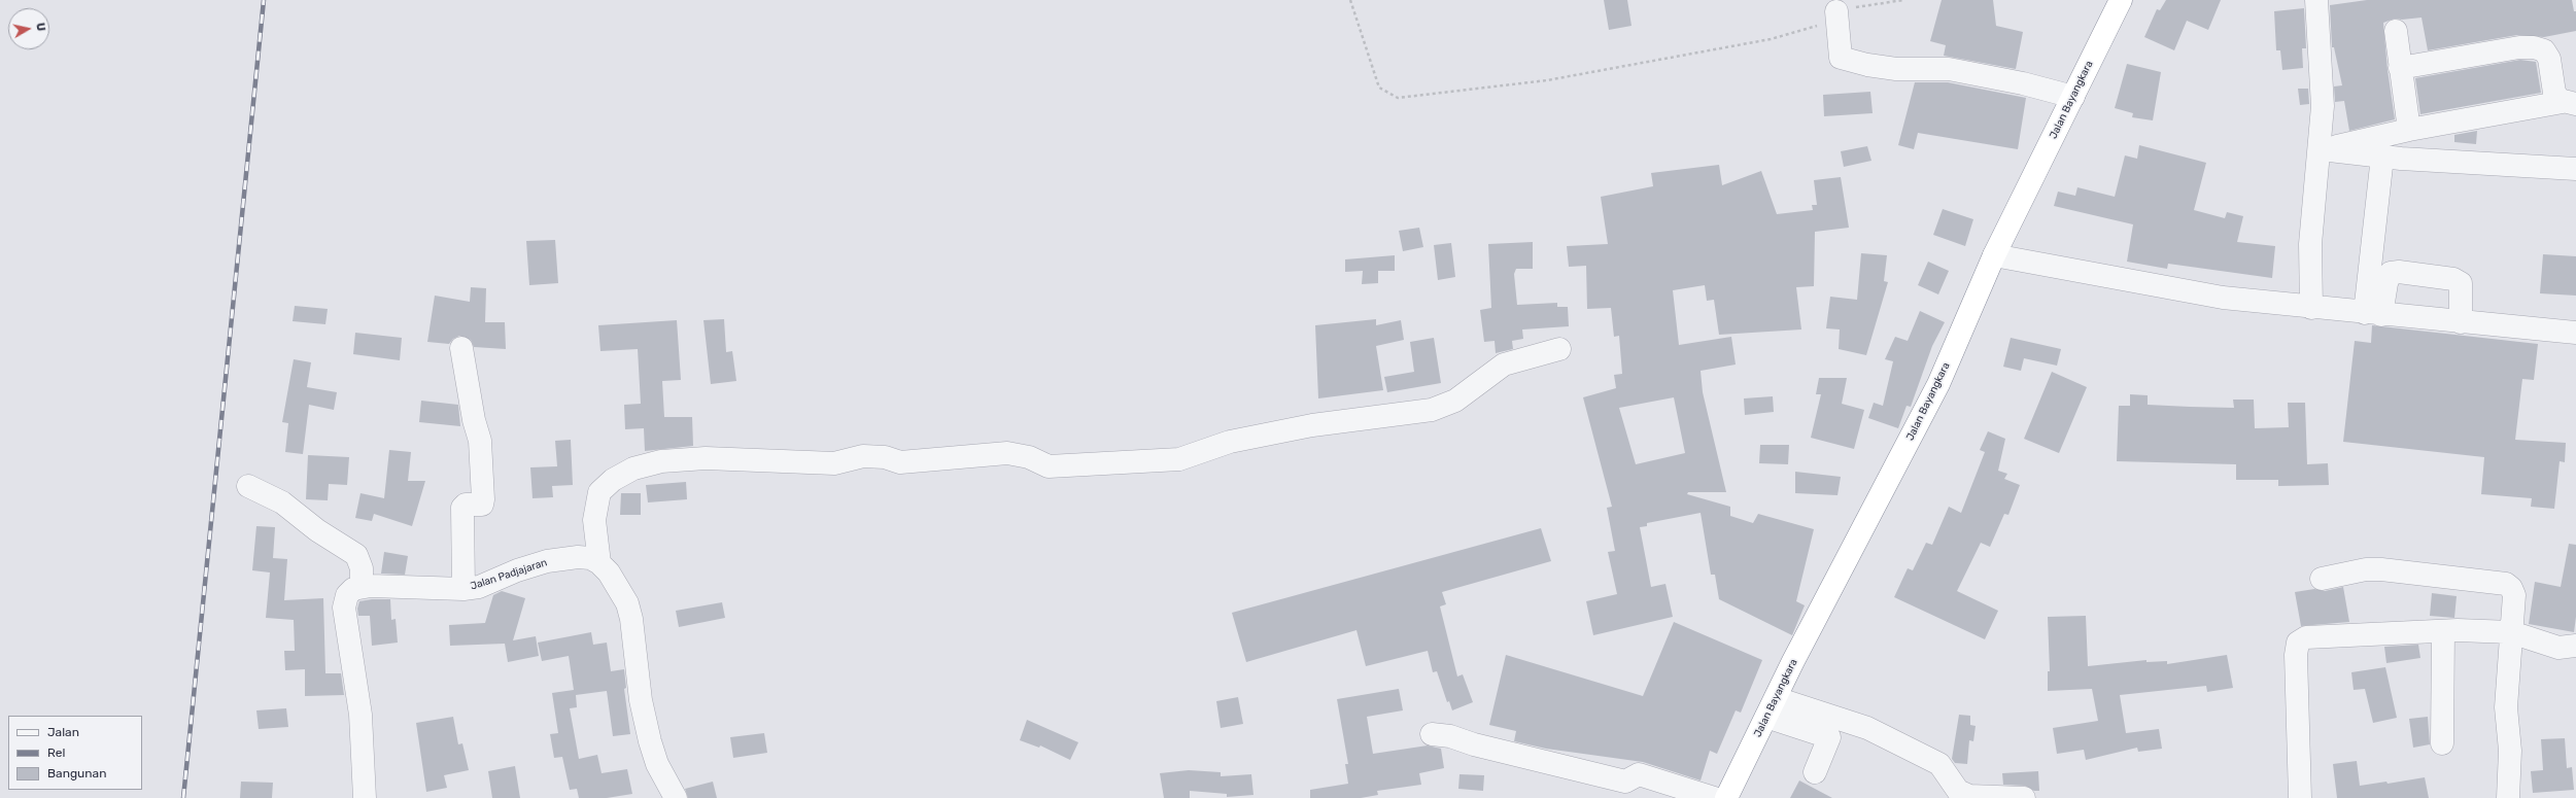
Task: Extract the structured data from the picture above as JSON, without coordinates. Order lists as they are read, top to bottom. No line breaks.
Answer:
{"streets":{"highway":["Jalan Bayangkara"],"street":["Jalan Padjajaran"]},"legend":["Jalan","Rel","Bangunan"],"north":"right"}
